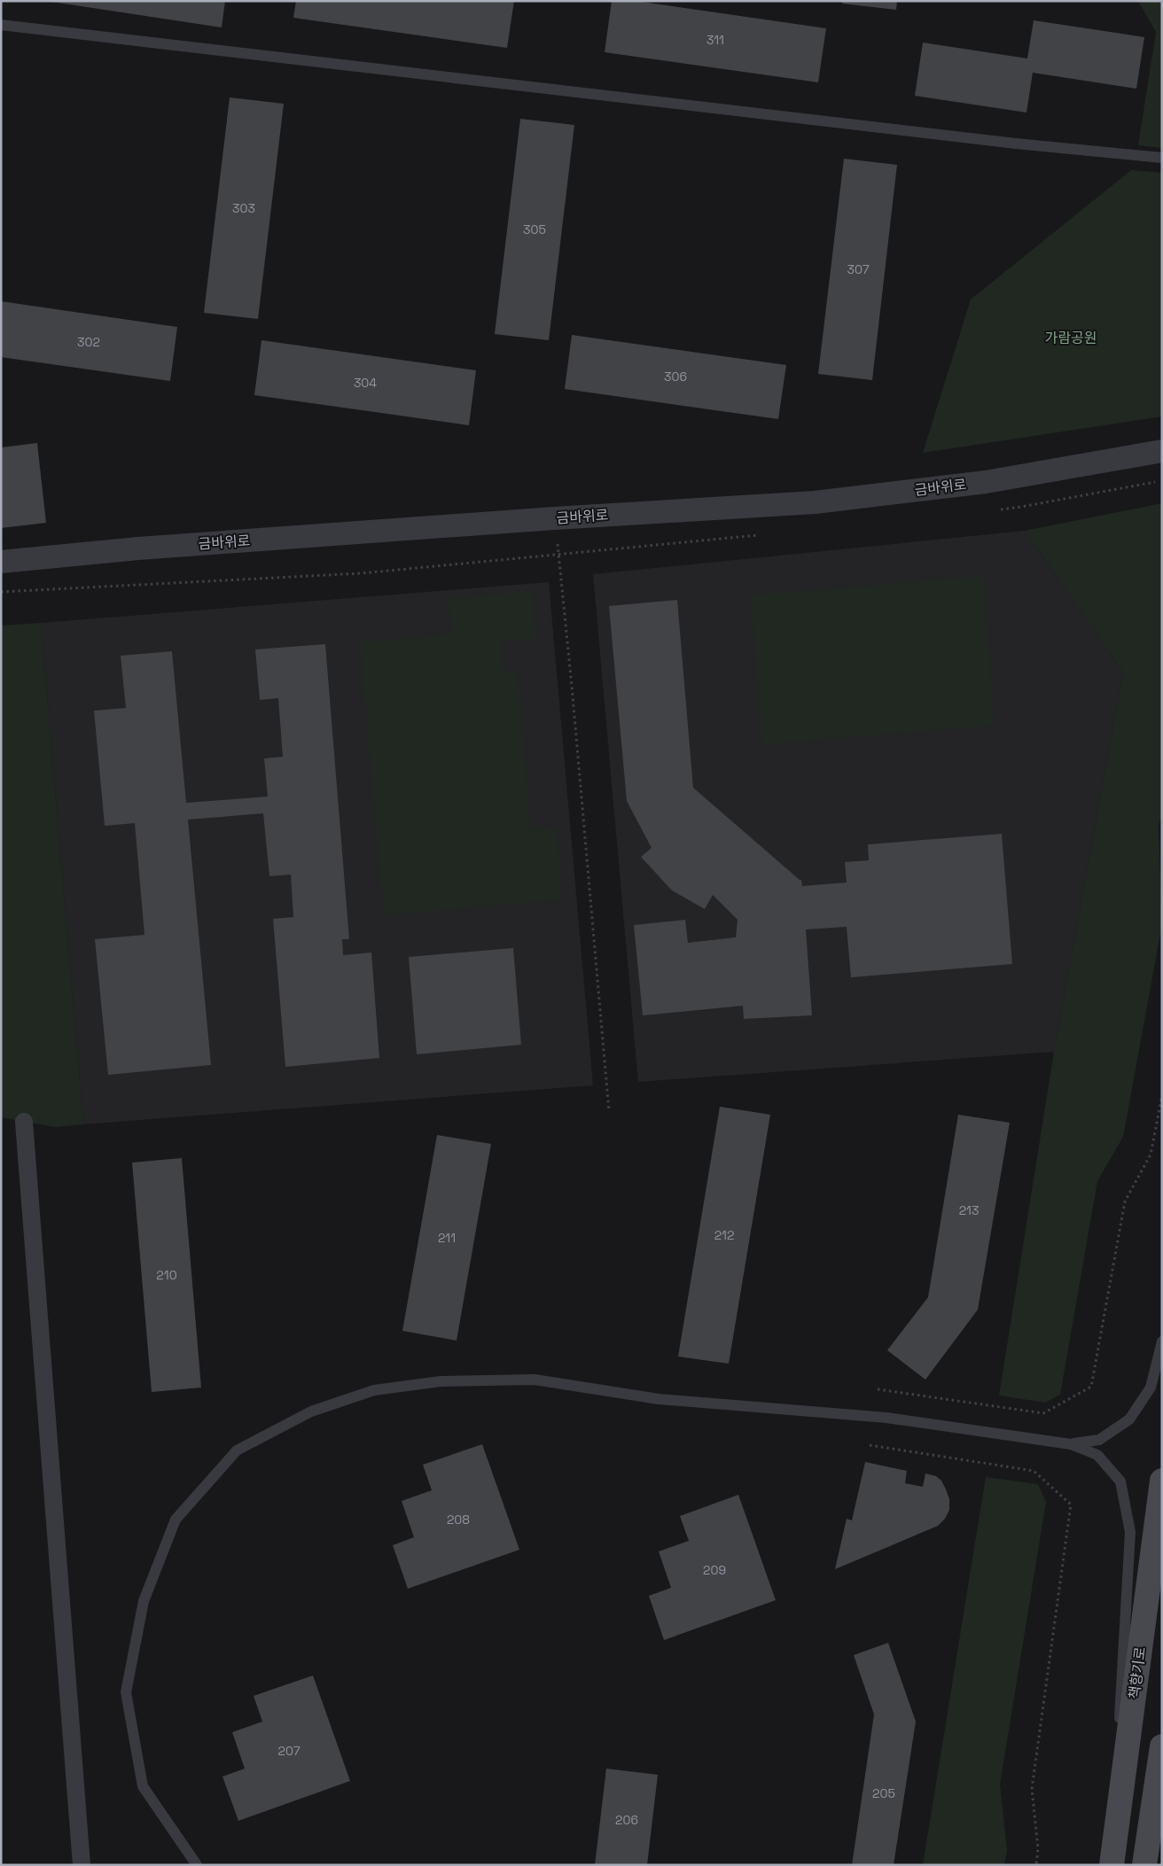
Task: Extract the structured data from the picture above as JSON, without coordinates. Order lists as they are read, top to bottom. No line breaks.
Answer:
{"streets":{"main road":["책향기로"],"street":["금바위로"]},"parks":["가람공원"],"house_numbers":["311","303","305","307","302","306","304","213","212","211","210","208","209","207","205","206"]}
